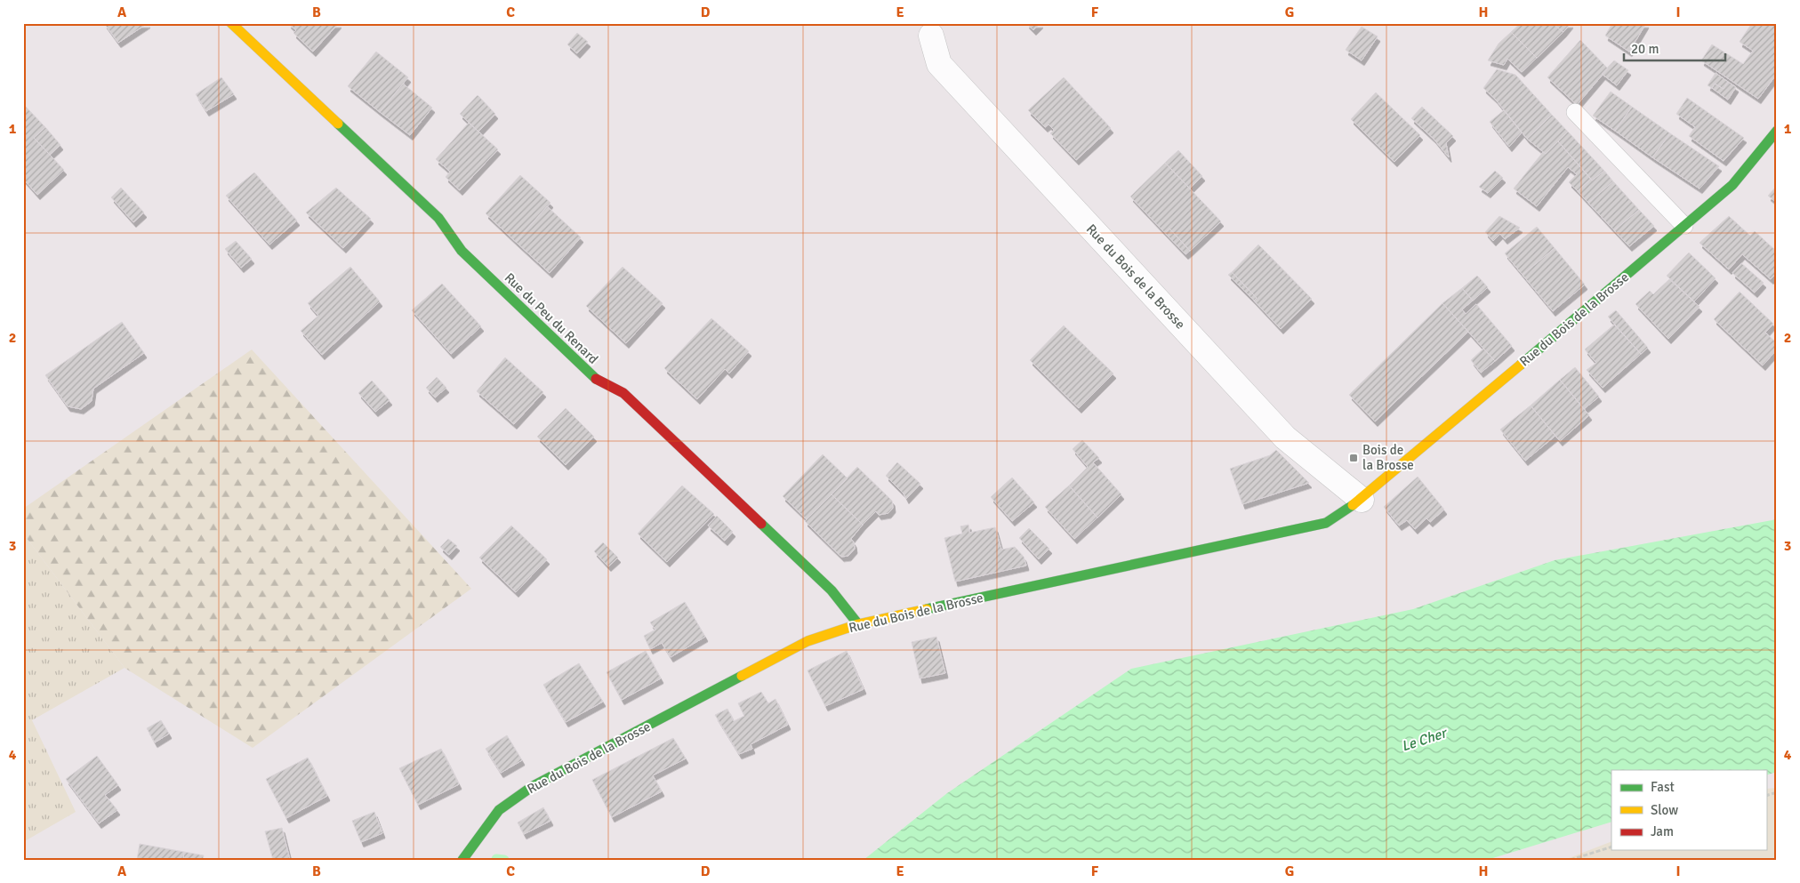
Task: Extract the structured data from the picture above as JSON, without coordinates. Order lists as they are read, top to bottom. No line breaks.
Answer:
{"streets":{"street":["Rue du Bois de la Brosse","Rue du Peu du Renard"]},"crossings":[["Rue du Bois de la Brosse","Rue du Peu du Renard"]],"water":["Le Cher"],"places":{"transit":["Bois de la Brosse"]},"legend":["Fast","Slow","Jam"],"scale_bar":"20 m","grid":{"columns":["A","B","C","D","E","F","G","H","I"],"rows":["1","2","3","4"]}}
